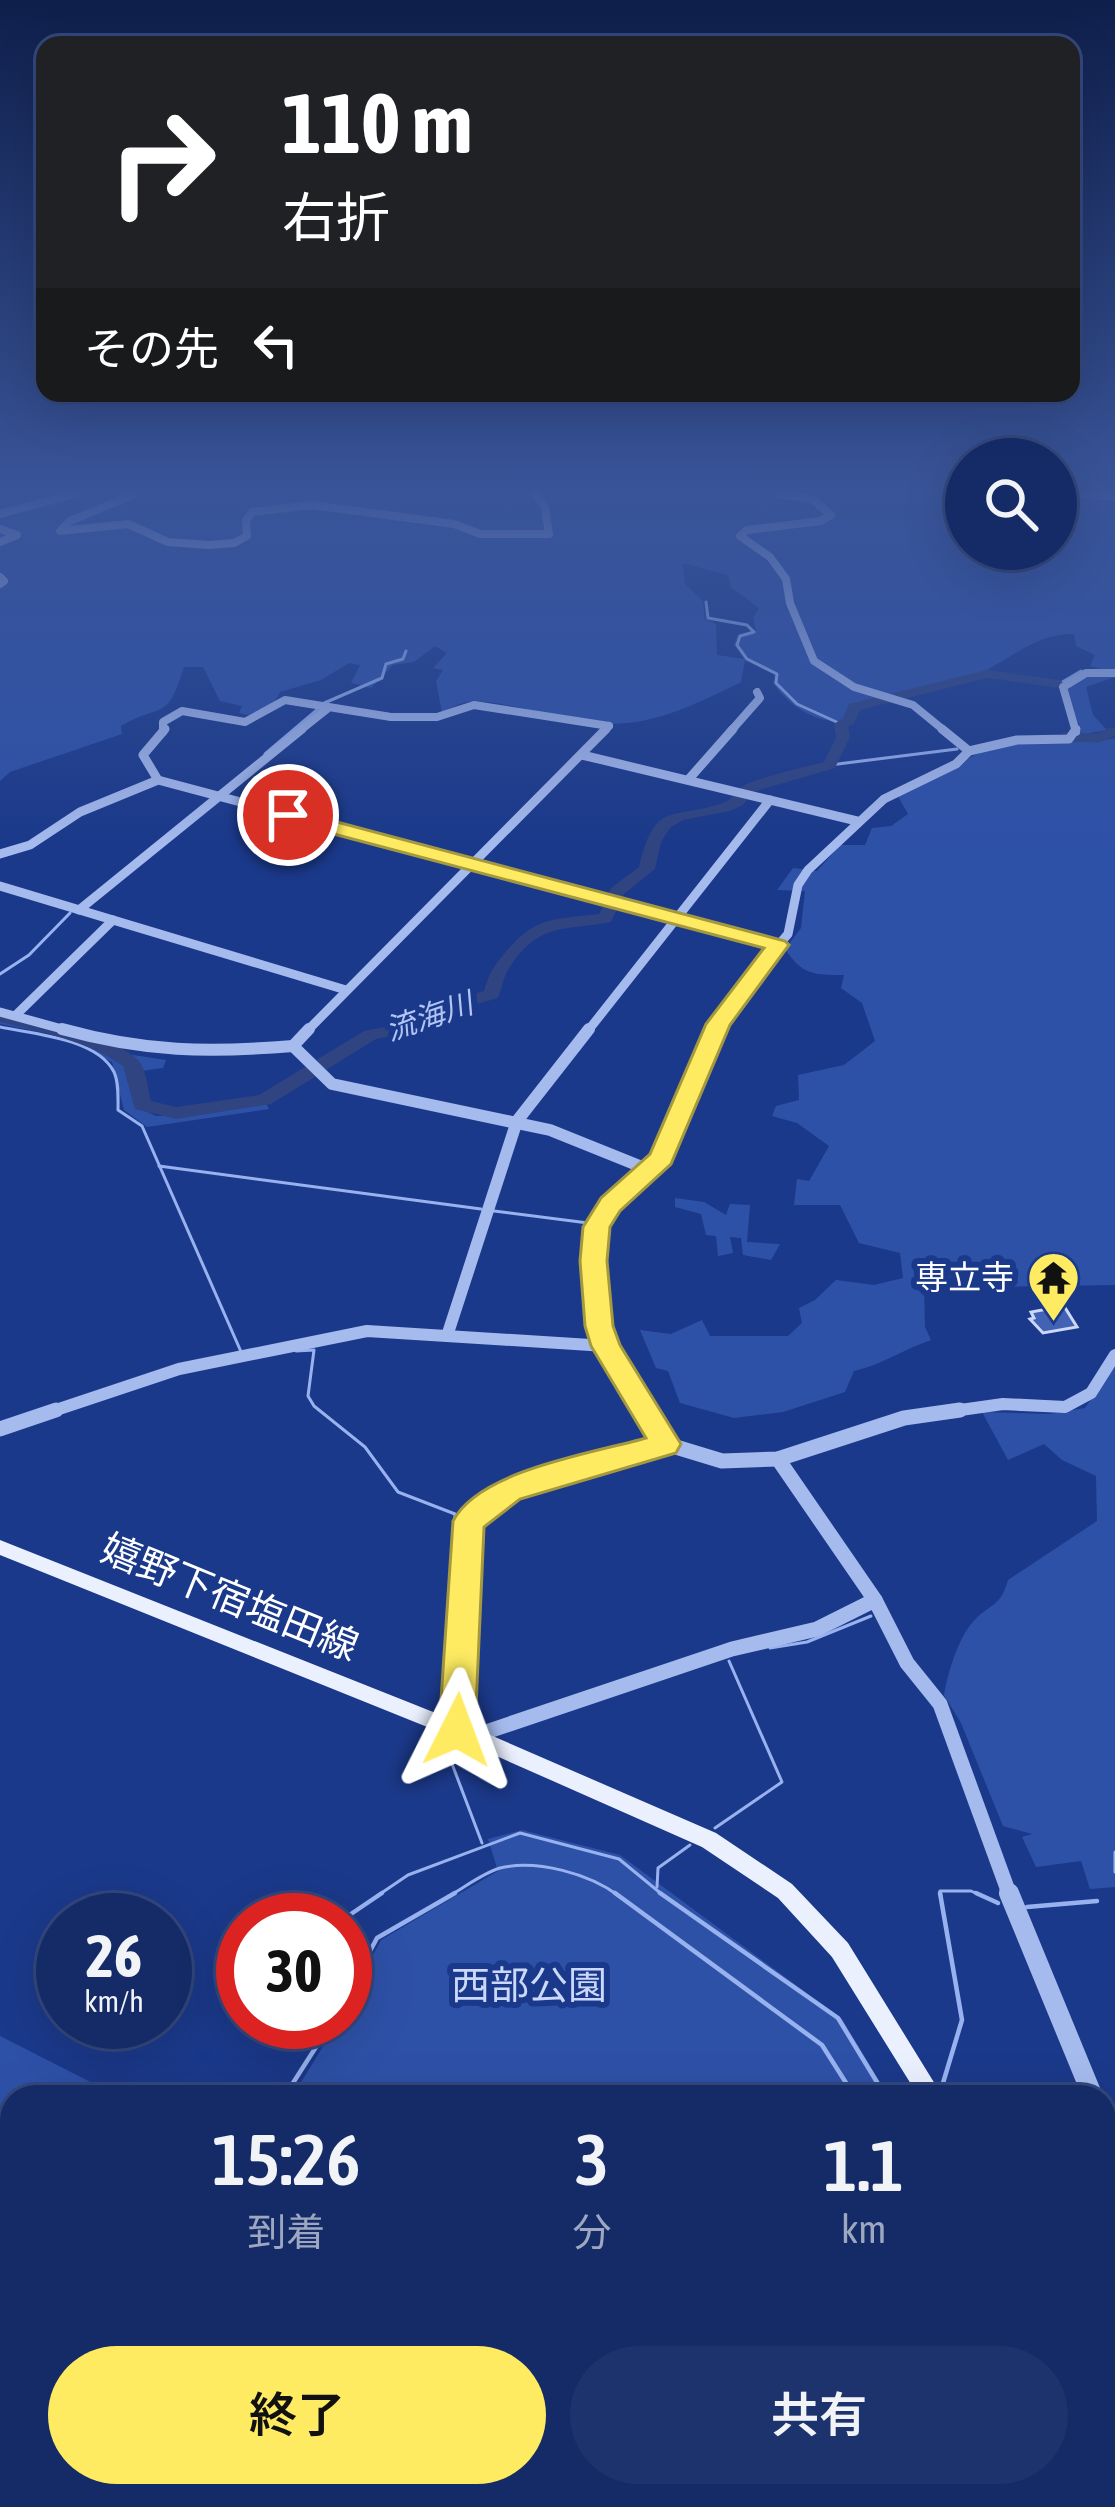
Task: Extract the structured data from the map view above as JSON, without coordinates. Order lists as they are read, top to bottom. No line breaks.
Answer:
{"streets":{"main road":["嬉野下宿塩田線"]},"water":["流海川"],"parks":["西部公園"],"places":{"temple":["専立寺"]},"page":{"turn":["110 m","右折"],"then":"その先","speed":"26 km/h","limit":"30","eta":["15:26","到着","3","分","1.1","km"],"buttons":["終了","共有"]}}
